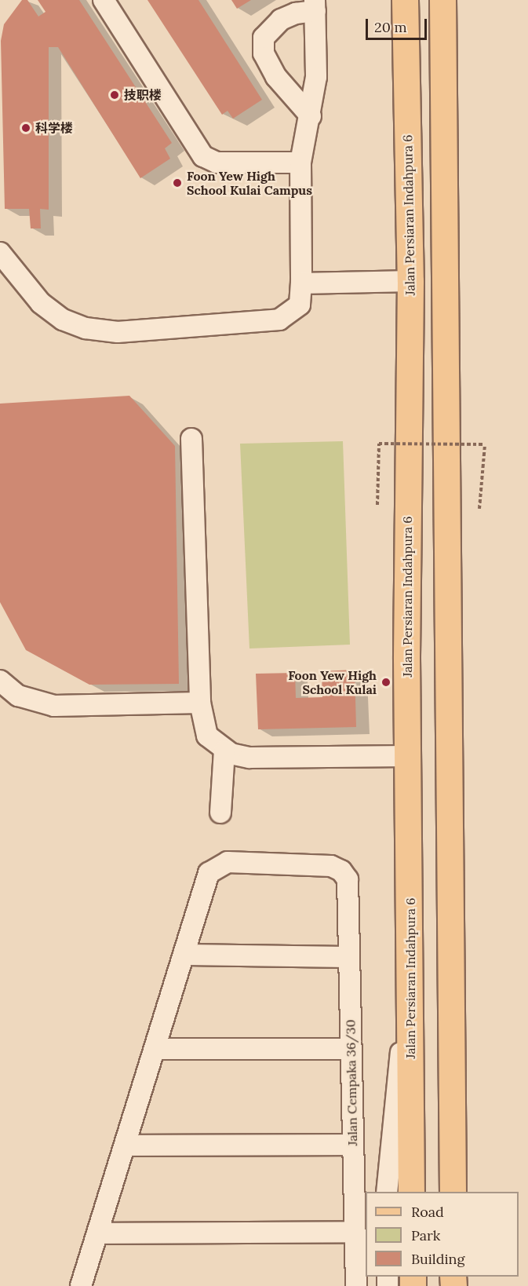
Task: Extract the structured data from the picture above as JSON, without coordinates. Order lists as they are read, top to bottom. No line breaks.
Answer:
{"streets":{"main road":["Jalan Persiaran Indahpura 6"],"street":["Jalan Cempaka 36/30"]},"places":["技职楼","科学楼","Foon Yew High School Kulai Campus","Foon Yew High School Kulai"],"legend":["Road","Park","Building"],"scale_bar":"20 m"}
